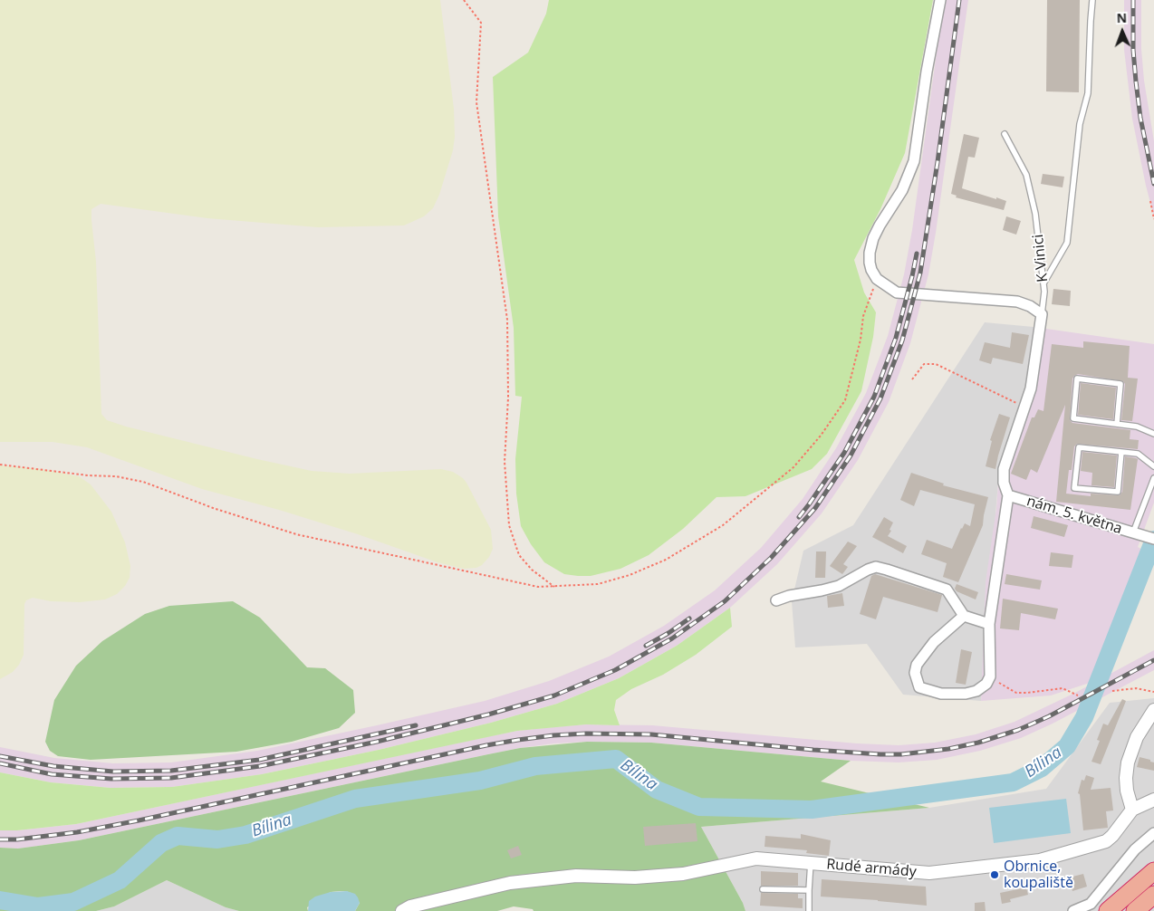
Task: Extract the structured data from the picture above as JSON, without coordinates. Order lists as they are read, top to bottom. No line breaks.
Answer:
{"streets":{"street":["K Vinici","nám. 5. května","Rudé armády"]},"crossings":[["K Vinici","nám. 5. května"]],"water":["Bílina"],"places":["Obrnice, koupaliště"],"north":"top"}
